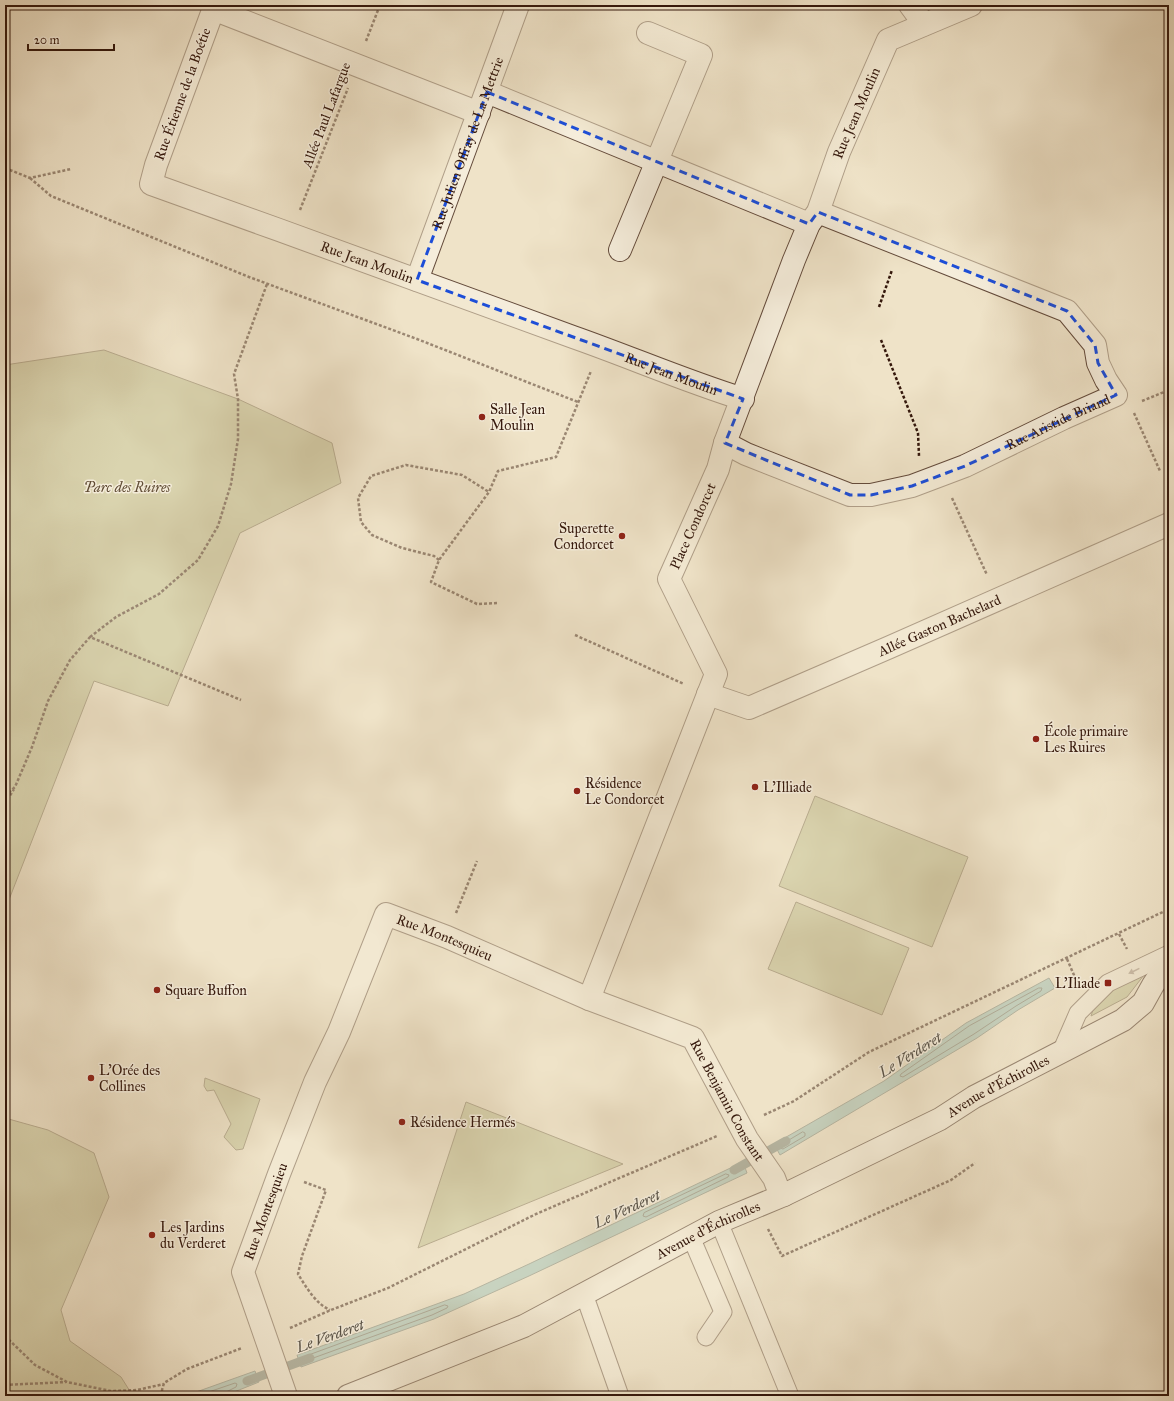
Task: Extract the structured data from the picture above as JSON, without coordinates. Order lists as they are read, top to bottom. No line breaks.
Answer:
{"streets":{"street":["Rue Étienne de la Boétie","Rue Jean Moulin","Rue Julien Offray de La Mettrie","Rue Aristide Briand","Place Condorcet","Allée Gaston Bachelard","Rue Montesquieu","Avenue d'Échirolles","Rue Benjamin Constant"],"path":["Allée Paul Lafargue"]},"crossings":[["Rue Étienne de la Boétie","Rue Jean Moulin"],["Rue Jean Moulin","Allée Paul Lafargue"],["Rue Jean Moulin","Rue Julien Offray de La Mettrie"],["Rue Jean Moulin","Rue Aristide Briand"],["Rue Julien Offray de La Mettrie","Rue Aristide Briand"],["Rue Aristide Briand","Place Condorcet"],["Place Condorcet","Allée Gaston Bachelard"],["Rue Montesquieu","Rue Benjamin Constant"],["Avenue d'Échirolles","Rue Benjamin Constant"]],"water":["Le Verderet"],"parks":["Parc des Ruires"],"places":{"other":["Salle Jean Moulin","Superette Condorcet","École primaire Les Ruires","L'Illiade","Résidence Le Condorcet","Square Buffon","L'Orée des Collines","Résidence Hermés","Les Jardins du Verderet"],"transit":["L'Iliade"]},"scale_bar":"20 m"}
